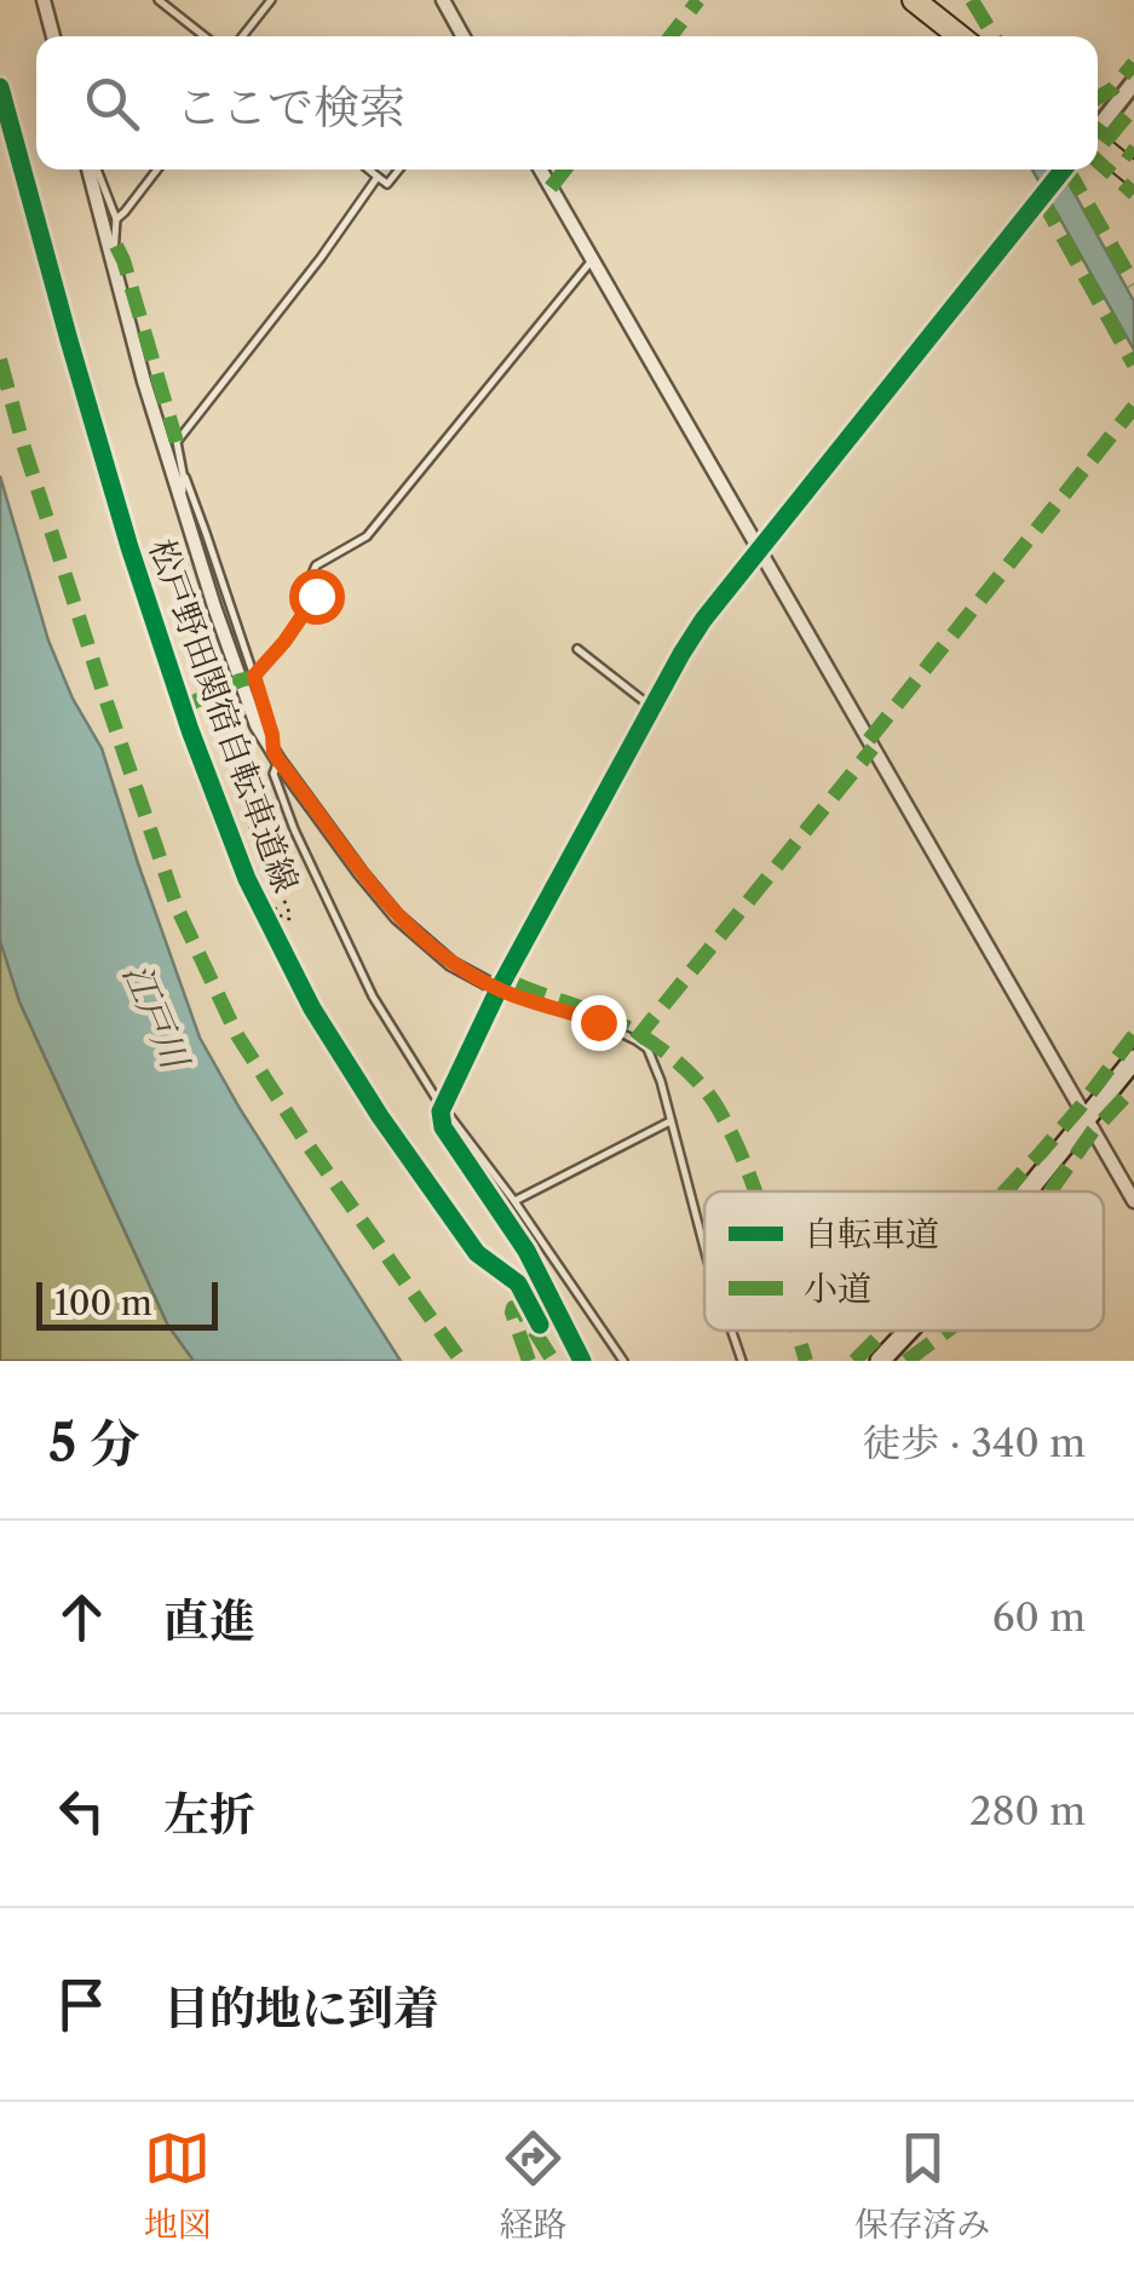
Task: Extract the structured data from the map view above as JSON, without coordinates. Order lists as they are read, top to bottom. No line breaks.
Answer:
{"streets":{"cycle path":["松戸野田関宿自転車道線"]},"water":["江戸川"],"legend":["自転車道","小道"],"scale_bar":"100 m","page":{"search":"ここで検索","scale":"100 m","heading":["5 分","徒歩 · 340 m"],"list":[["直進","60 m"],["左折","280 m"],"目的地に到着"],"nav":["地図","経路","保存済み"]}}
